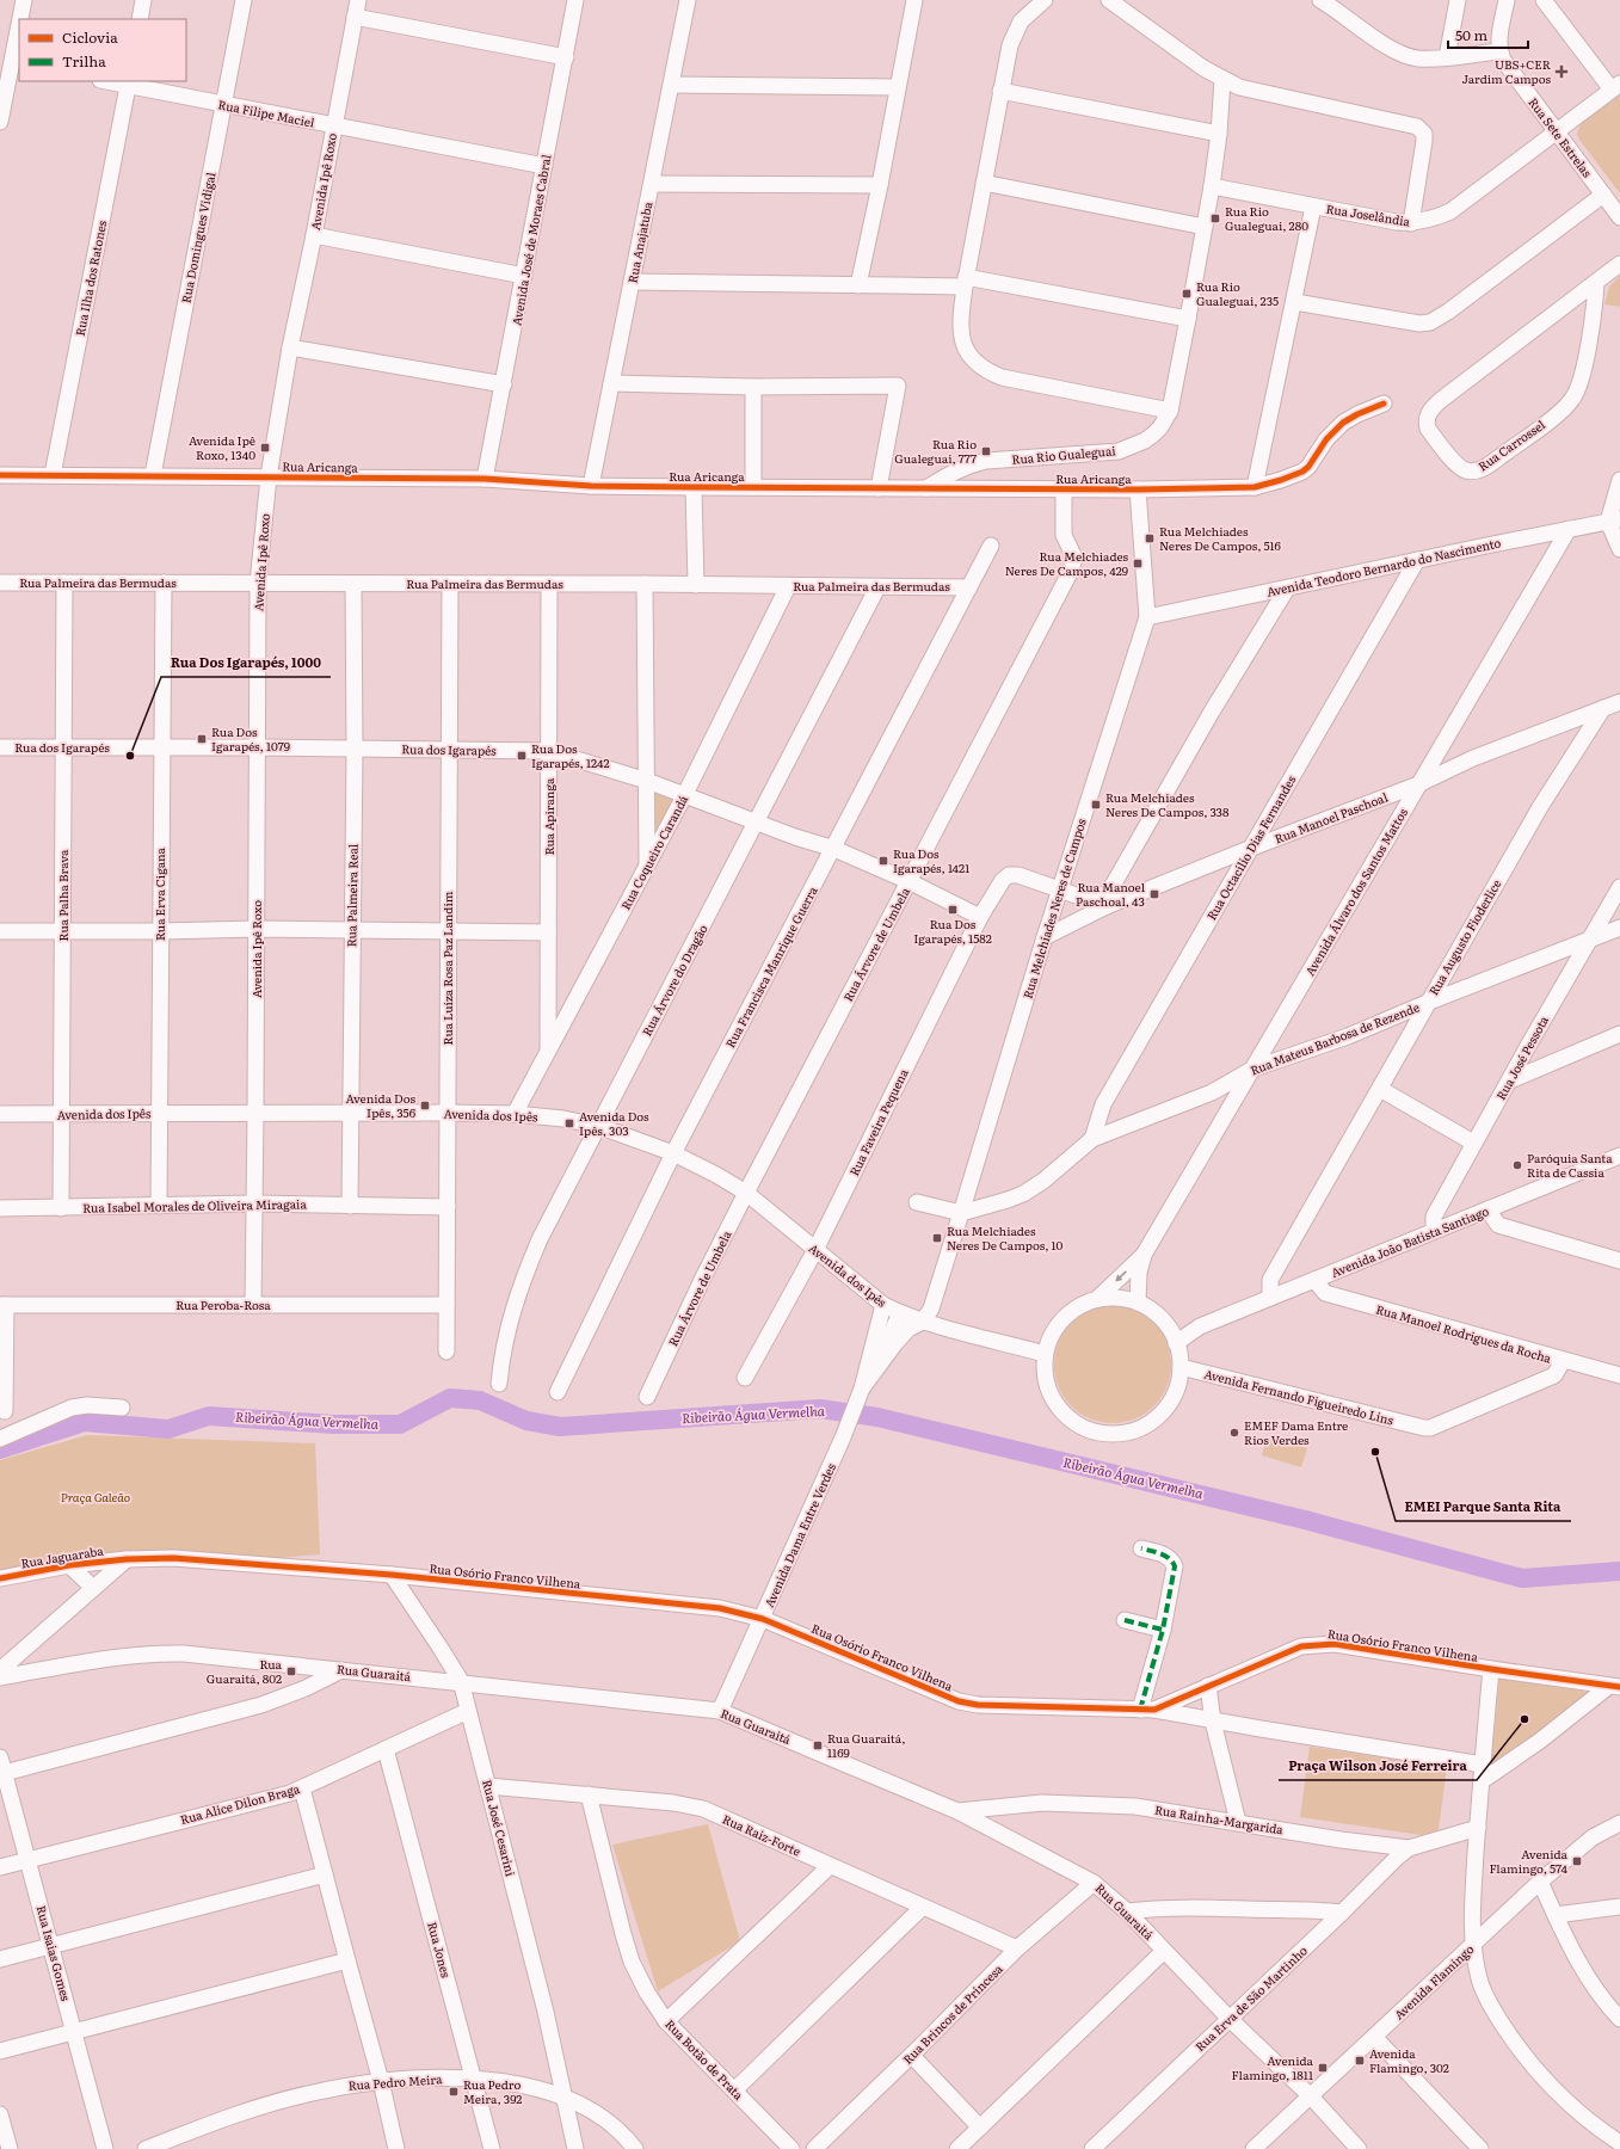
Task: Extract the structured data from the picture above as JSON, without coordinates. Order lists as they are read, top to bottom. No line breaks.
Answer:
{"streets":{"street":["Rua Filipe Maciel","Rua Sete Estrelas","Avenida Ipê Roxo","Rua Joselândia","Rua Domingues Vidigal","Avenida José de Moraes Cabral","Rua Anajatuba","Rua Ilha dos Ratones","Rua Carrossel","Rua Rio Gualeguai","Rua Aricanga","Avenida Teodoro Bernardo do Nascimento","Rua Palmeira das Bermudas","Rua dos Igarapés","Rua Apiranga","Rua Manoel Paschoal","Rua Octacílio Dias Fernandes","Rua Coqueiro Carandá","Avenida Álvaro dos Santos Mattos","Rua Erva Cigana","Rua Palha Brava","Rua Palmeira Real","Rua Melchíades Neres de Campos","Rua Augusto Fioderlice","Rua Árvore de Umbela","Rua Francisca Manrique Guerra","Rua Luíza Rosa Paz Landim","Rua Árvore do Dragão","Rua Mateus Barbosa de Rezende","Rua José Pessota","Avenida dos Ipês","Rua Faveira Pequena","Rua Isabel Morales de Oliveira Miragaia","Avenida João Batista Santiago","Rua Peroba-Rosa","Rua Manoel Rodrigues da Rocha","Avenida Fernando Figueiredo Lins","Avenida Dama Entre Verdes","Rua Jaguaraba","Rua Osório Franco Vilhena","Rua Guaraitá","Rua Alice Dilon Braga","Rua Rainha-Margarida","Rua José Cesarini","Rua Raiz-Forte","Rua Jones","Rua Isaias Gomes","Avenida Flamingo","Rua Erva de São Martinho","Rua Brincos de Princesa","Rua Botão de Prata","Rua Pedro Meira"]},"crossings":[["Rua Filipe Maciel","Avenida Ipê Roxo"],["Rua Filipe Maciel","Rua Domingues Vidigal"],["Rua Filipe Maciel","Avenida José de Moraes Cabral"],["Rua Filipe Maciel","Rua Ilha dos Ratones"],["Rua Sete Estrelas","Rua Joselândia"],["Avenida Ipê Roxo","Rua Aricanga"],["Avenida Ipê Roxo","Rua Palmeira das Bermudas"],["Avenida Ipê Roxo","Rua dos Igarapés"],["Avenida Ipê Roxo","Avenida dos Ipês"],["Avenida Ipê Roxo","Rua Isabel Morales de Oliveira Miragaia"],["Avenida Ipê Roxo","Rua Peroba-Rosa"],["Rua Joselândia","Rua Rio Gualeguai"],["Rua Domingues Vidigal","Rua Aricanga"],["Avenida José de Moraes Cabral","Rua Aricanga"],["Rua Anajatuba","Rua Aricanga"],["Rua Ilha dos Ratones","Rua Aricanga"],["Rua Rio Gualeguai","Rua Aricanga"],["Rua Aricanga","Rua Melchíades Neres de Campos"],["Rua Aricanga","Rua Árvore de Umbela"],["Avenida Teodoro Bernardo do Nascimento","Rua Octacílio Dias Fernandes"],["Avenida Teodoro Bernardo do Nascimento","Avenida Álvaro dos Santos Mattos"],["Avenida Teodoro Bernardo do Nascimento","Rua Melchíades Neres de Campos"],["Rua Palmeira das Bermudas","Rua Apiranga"],["Rua Palmeira das Bermudas","Rua Coqueiro Carandá"],["Rua Palmeira das Bermudas","Rua Erva Cigana"],["Rua Palmeira das Bermudas","Rua Palha Brava"],["Rua Palmeira das Bermudas","Rua Palmeira Real"],["Rua Palmeira das Bermudas","Rua Francisca Manrique Guerra"],["Rua Palmeira das Bermudas","Rua Luíza Rosa Paz Landim"],["Rua Palmeira das Bermudas","Rua Árvore do Dragão"],["Rua dos Igarapés","Rua Apiranga"],["Rua dos Igarapés","Rua Coqueiro Carandá"],["Rua dos Igarapés","Rua Erva Cigana"],["Rua dos Igarapés","Rua Palha Brava"],["Rua dos Igarapés","Rua Palmeira Real"],["Rua dos Igarapés","Rua Árvore de Umbela"],["Rua dos Igarapés","Rua Francisca Manrique Guerra"],["Rua dos Igarapés","Rua Luíza Rosa Paz Landim"],["Rua dos Igarapés","Rua Árvore do Dragão"],["Rua dos Igarapés","Rua Faveira Pequena"],["Rua Apiranga","Rua Coqueiro Carandá"],["Rua Manoel Paschoal","Rua Octacílio Dias Fernandes"],["Rua Manoel Paschoal","Avenida Álvaro dos Santos Mattos"],["Rua Manoel Paschoal","Rua Melchíades Neres de Campos"],["Rua Manoel Paschoal","Rua Augusto Fioderlice"],["Rua Octacílio Dias Fernandes","Rua Mateus Barbosa de Rezende"],["Rua Coqueiro Carandá","Avenida dos Ipês"],["Avenida Álvaro dos Santos Mattos","Rua Mateus Barbosa de Rezende"],["Avenida Álvaro dos Santos Mattos","Avenida João Batista Santiago"],["Avenida Álvaro dos Santos Mattos","Avenida Fernando Figueiredo Lins"],["Rua Erva Cigana","Avenida dos Ipês"],["Rua Erva Cigana","Rua Isabel Morales de Oliveira Miragaia"],["Rua Palha Brava","Avenida dos Ipês"],["Rua Palha Brava","Rua Isabel Morales de Oliveira Miragaia"],["Rua Palmeira Real","Avenida dos Ipês"],["Rua Palmeira Real","Rua Isabel Morales de Oliveira Miragaia"],["Rua Melchíades Neres de Campos","Rua Mateus Barbosa de Rezende"],["Rua Melchíades Neres de Campos","Avenida dos Ipês"],["Rua Melchíades Neres de Campos","Rua Faveira Pequena"],["Rua Augusto Fioderlice","Rua Mateus Barbosa de Rezende"],["Rua Augusto Fioderlice","Avenida João Batista Santiago"],["Rua Árvore de Umbela","Avenida dos Ipês"],["Rua Francisca Manrique Guerra","Avenida dos Ipês"],["Rua Luíza Rosa Paz Landim","Avenida dos Ipês"],["Rua Luíza Rosa Paz Landim","Rua Isabel Morales de Oliveira Miragaia"],["Rua Luíza Rosa Paz Landim","Rua Peroba-Rosa"],["Rua Árvore do Dragão","Avenida dos Ipês"],["Rua Mateus Barbosa de Rezende","Rua José Pessota"],["Rua José Pessota","Avenida João Batista Santiago"],["Avenida dos Ipês","Rua Faveira Pequena"],["Avenida João Batista Santiago","Rua Manoel Rodrigues da Rocha"],["Avenida João Batista Santiago","Avenida Fernando Figueiredo Lins"],["Rua Manoel Rodrigues da Rocha","Avenida Fernando Figueiredo Lins"],["Avenida Dama Entre Verdes","Rua Osório Franco Vilhena"],["Avenida Dama Entre Verdes","Rua Guaraitá"],["Rua Jaguaraba","Rua Osório Franco Vilhena"],["Rua Osório Franco Vilhena","Rua José Cesarini"],["Rua Guaraitá","Rua Rainha-Margarida"],["Rua Guaraitá","Rua José Cesarini"],["Rua Guaraitá","Avenida Flamingo"],["Rua Guaraitá","Rua Erva de São Martinho"],["Rua Guaraitá","Rua Brincos de Princesa"],["Rua Alice Dilon Braga","Rua José Cesarini"],["Rua Alice Dilon Braga","Rua Jones"],["Rua Alice Dilon Braga","Rua Isaias Gomes"],["Rua Rainha-Margarida","Rua Erva de São Martinho"],["Rua José Cesarini","Rua Raiz-Forte"],["Rua José Cesarini","Rua Pedro Meira"],["Rua Raiz-Forte","Rua Brincos de Princesa"],["Rua Raiz-Forte","Rua Botão de Prata"],["Rua Jones","Rua Pedro Meira"]],"water":["Ribeirão Água Vermelha"],"parks":["Praça Galeão"],"places":{"health":["UBS+CER Jardim Campos"],"transit":["Rua Rio Gualeguai, 280","Rua Rio Gualeguai, 235","Avenida Ipê Roxo, 1340","Rua Rio Gualeguai, 777","Rua Melchiades Neres De Campos, 516","Rua Melchiades Neres De Campos, 429","Rua Dos Igarapés, 1079","Rua Dos Igarapés, 1242","Rua Melchiades Neres De Campos, 338","Rua Dos Igarapés, 1421","Rua Manoel Paschoal, 43","Rua Dos Igarapés, 1582","Avenida Dos Ipês, 356","Avenida Dos Ipês, 303","Rua Melchiades Neres De Campos, 10","Rua Guaraitá, 802","Rua Guaraitá, 1169","Avenida Flamingo, 574","Avenida Flamingo, 302","Avenida Flamingo, 1811","Rua Pedro Meira, 392"],"other":["Rua Dos Igarapés, 1000","Paróquia Santa Rita de Cassia","EMEF Dama Entre Rios Verdes","EMEI Parque Santa Rita","Praça Wilson José Ferreira"]},"legend":["Ciclovia","Trilha"],"scale_bar":"50 m"}
